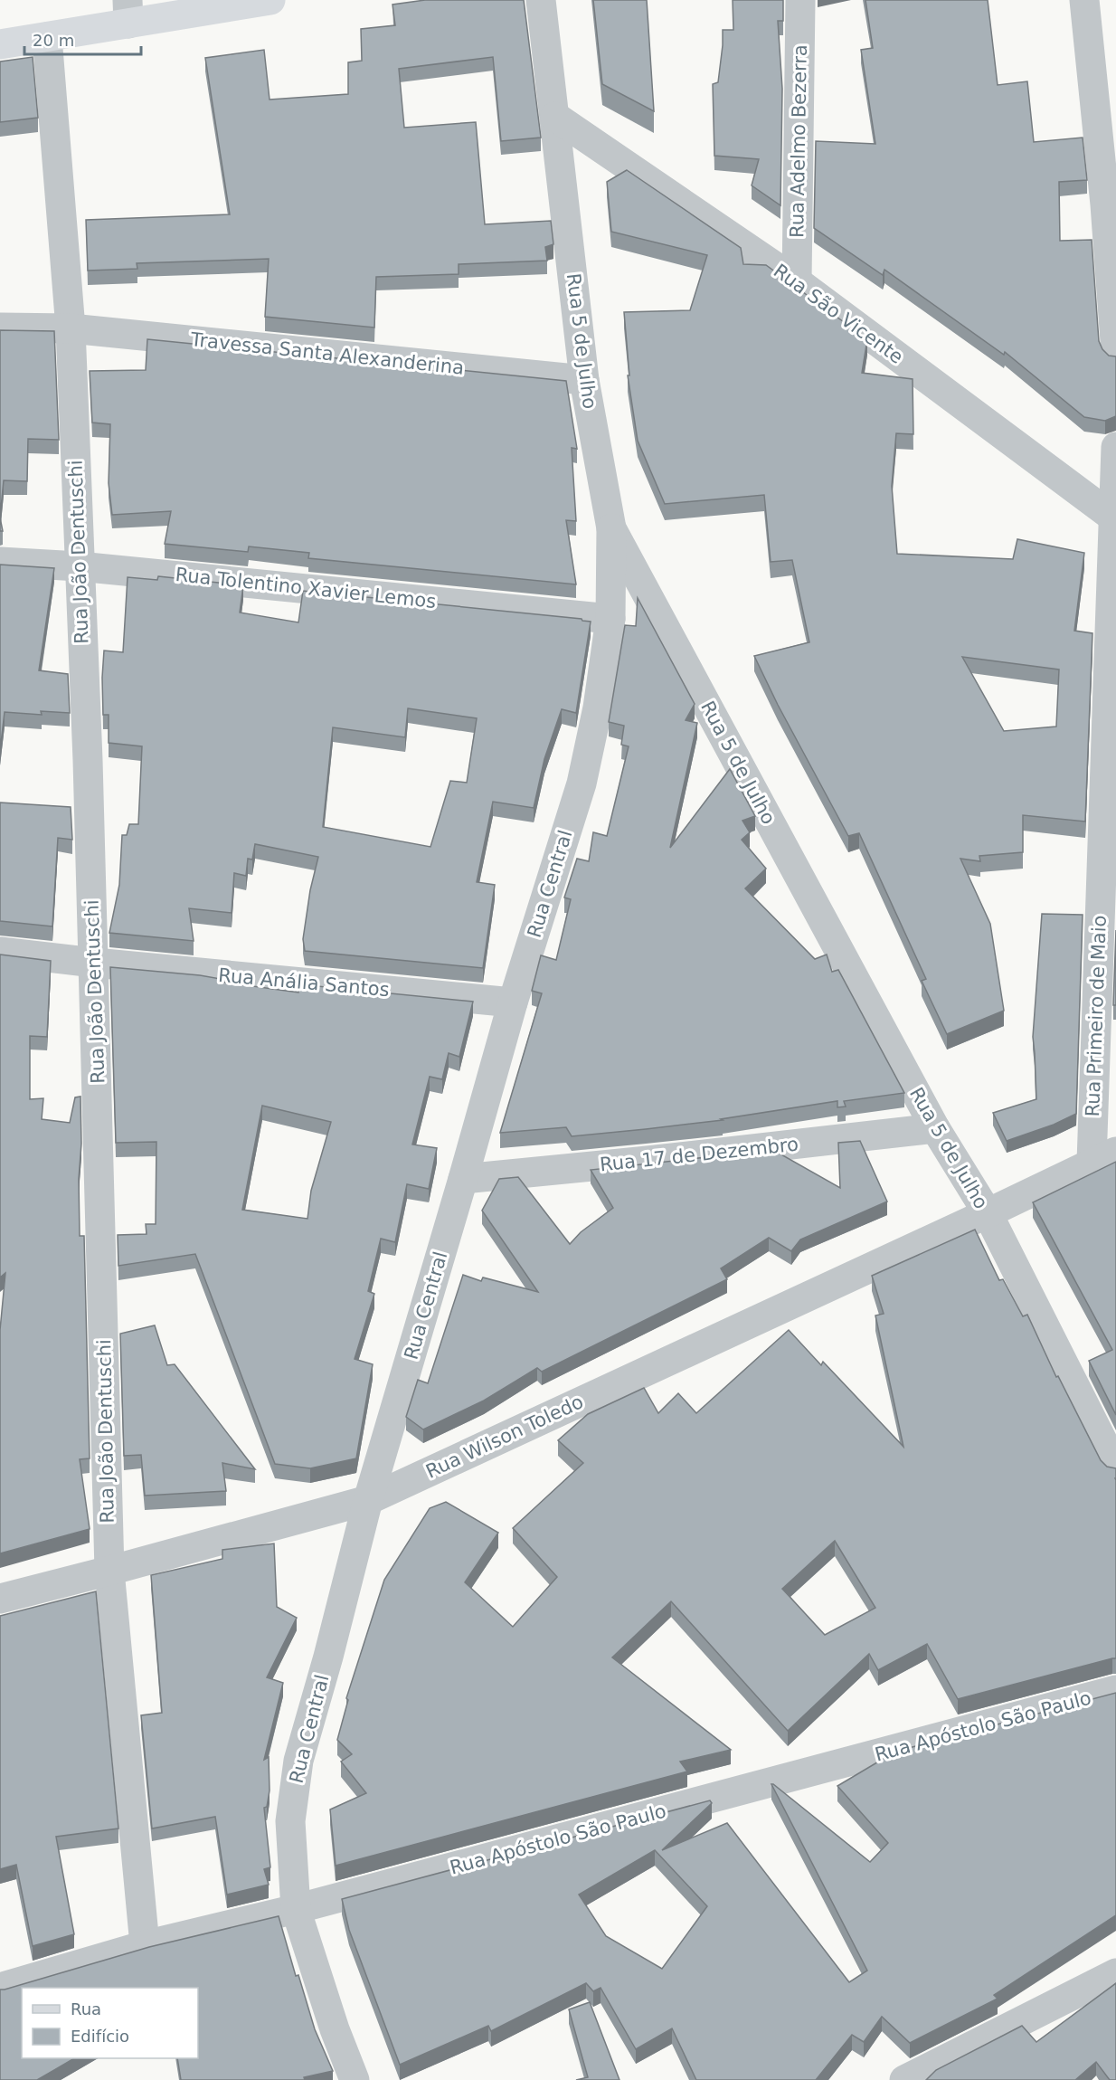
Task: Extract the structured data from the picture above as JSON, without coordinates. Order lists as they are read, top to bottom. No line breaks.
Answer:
{"streets":{"street":["Rua Adelmo Bezerra","Rua São Vicente","Rua 5 de Julho","Travessa Santa Alexanderina","Rua João Dentuschi","Rua Tolentino Xavier Lemos","Rua Central","Rua Anália Santos","Rua Primeiro de Maio","Rua 17 de Dezembro","Rua Wilson Toledo","Rua Apóstolo São Paulo"]},"crossings":[["Rua Adelmo Bezerra","Rua São Vicente"],["Rua São Vicente","Rua 5 de Julho"],["Rua São Vicente","Rua Primeiro de Maio"],["Rua 5 de Julho","Travessa Santa Alexanderina"],["Rua 5 de Julho","Rua Central"],["Rua 5 de Julho","Rua 17 de Dezembro"],["Rua 5 de Julho","Rua Wilson Toledo"],["Travessa Santa Alexanderina","Rua João Dentuschi"],["Rua João Dentuschi","Rua Tolentino Xavier Lemos"],["Rua João Dentuschi","Rua Anália Santos"],["Rua João Dentuschi","Rua Wilson Toledo"],["Rua João Dentuschi","Rua Apóstolo São Paulo"],["Rua Tolentino Xavier Lemos","Rua Central"],["Rua Central","Rua Anália Santos"],["Rua Central","Rua 17 de Dezembro"],["Rua Central","Rua Wilson Toledo"],["Rua Central","Rua Apóstolo São Paulo"],["Rua Primeiro de Maio","Rua Wilson Toledo"]],"legend":["Rua","Edifício"],"scale_bar":"20 m"}
